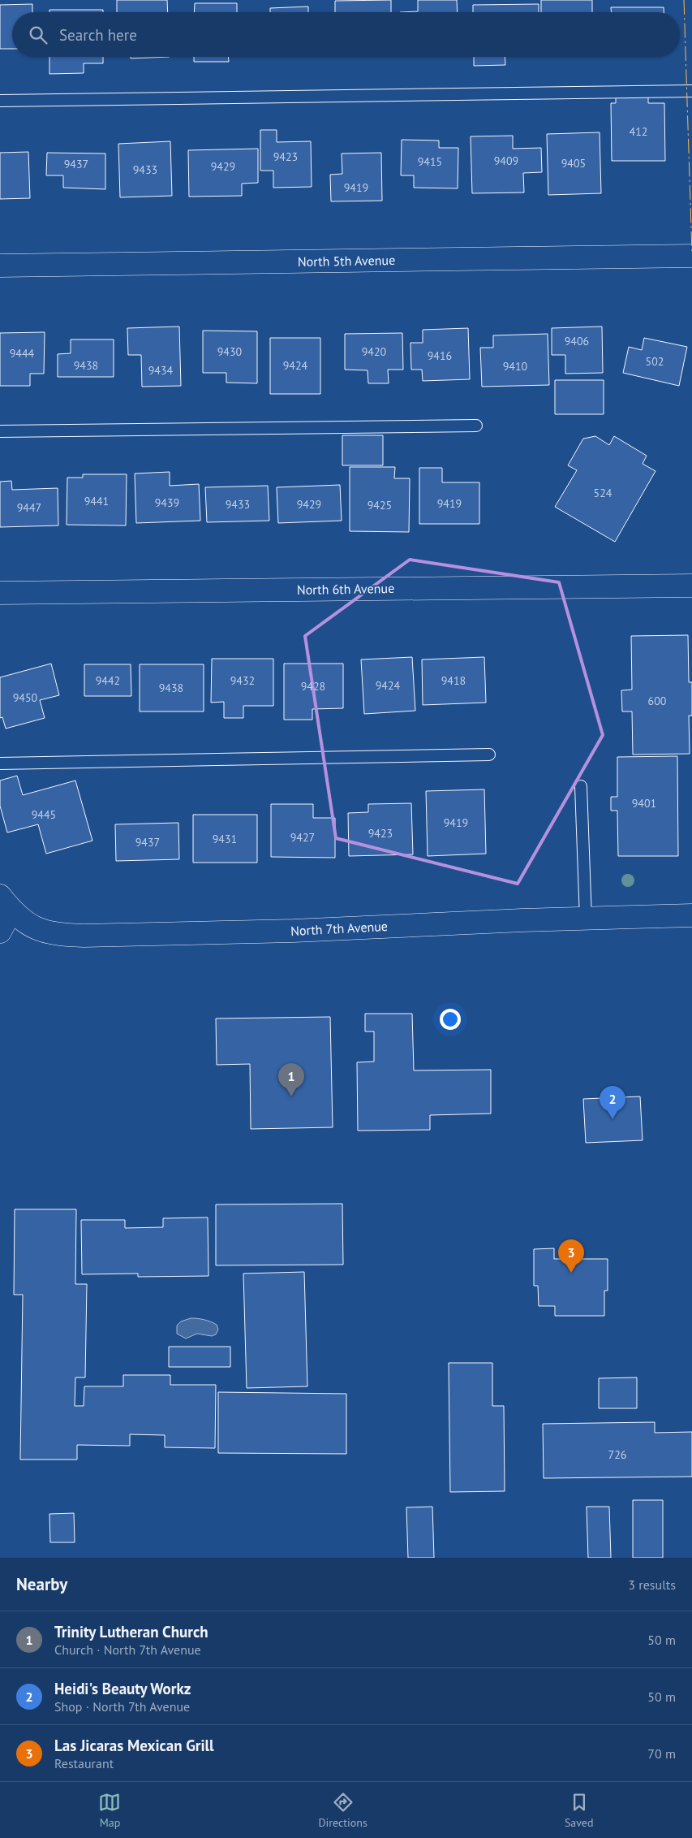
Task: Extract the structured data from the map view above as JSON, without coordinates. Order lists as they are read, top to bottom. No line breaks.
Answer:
{"streets":{"street":["North 5th Avenue","North 6th Avenue","North 7th Avenue"]},"house_numbers":["412","9423","9409","9415","9405","9437","9429","9433","9419","9406","9430","9420","9444","9416","502","9438","9424","9410","9434","524","9441","9439","9419","9433","9429","9425","9447","9442","9432","9418","9424","9428","9438","9450","600","9401","9445","9419","9423","9427","9431","9437","726"],"page":{"search":"Search here","pins":["1","2","3"],"heading":["Nearby","3 results"],"list":[{"mark":"1","name":"Trinity Lutheran Church","note":"Church · North 7th Avenue","value":"50 m"},{"mark":"2","name":"Heidi's Beauty Workz","note":"Shop · North 7th Avenue","value":"50 m"},{"mark":"3","name":"Las Jicaras Mexican Grill","note":"Restaurant","value":"70 m"}],"nav":["Map","Directions","Saved"]}}
